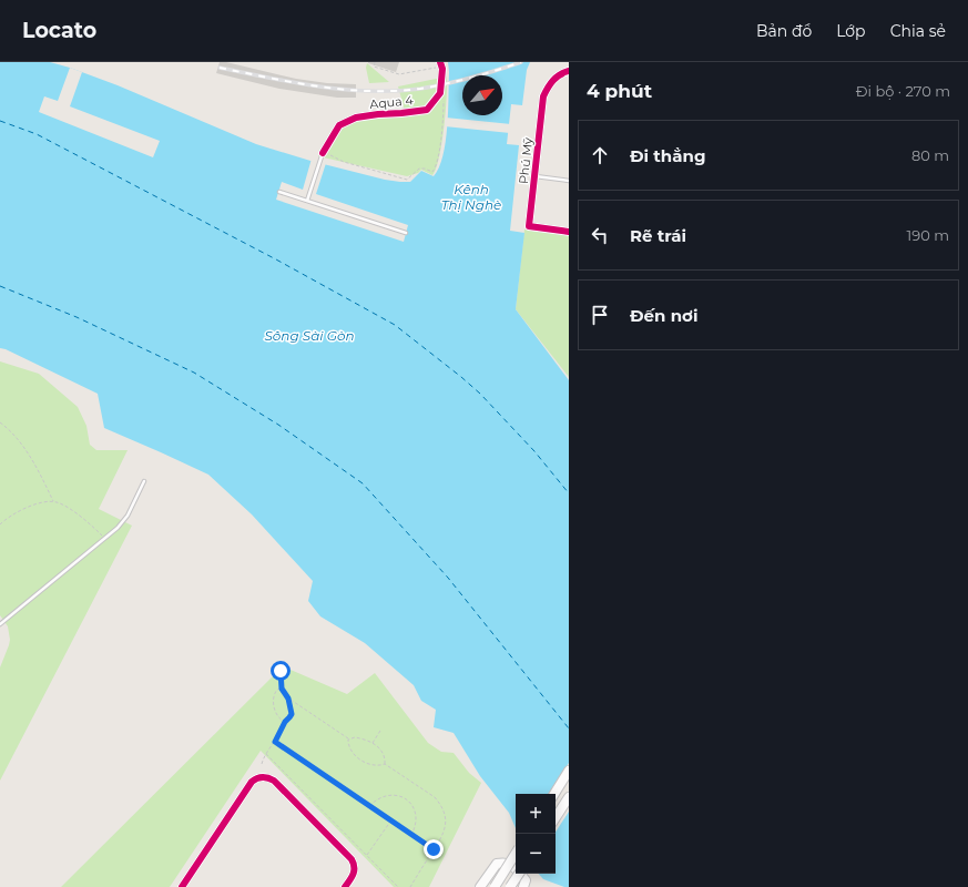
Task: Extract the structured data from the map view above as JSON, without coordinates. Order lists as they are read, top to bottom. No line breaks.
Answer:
{"streets":{"street":["Aqua 4","Phú Mỹ"]},"water":["Kênh Thị Nghè","Sông Sài Gòn"],"north":"top right","page":{"header":"Locato","nav":["Bản đồ","Lớp","Chia sẻ"],"heading":["4 phút","Đi bộ · 270 m"],"list":[["Đi thẳng","80 m"],["Rẽ trái","190 m"],"Đến nơi"],"map_buttons":["+","−"]}}
